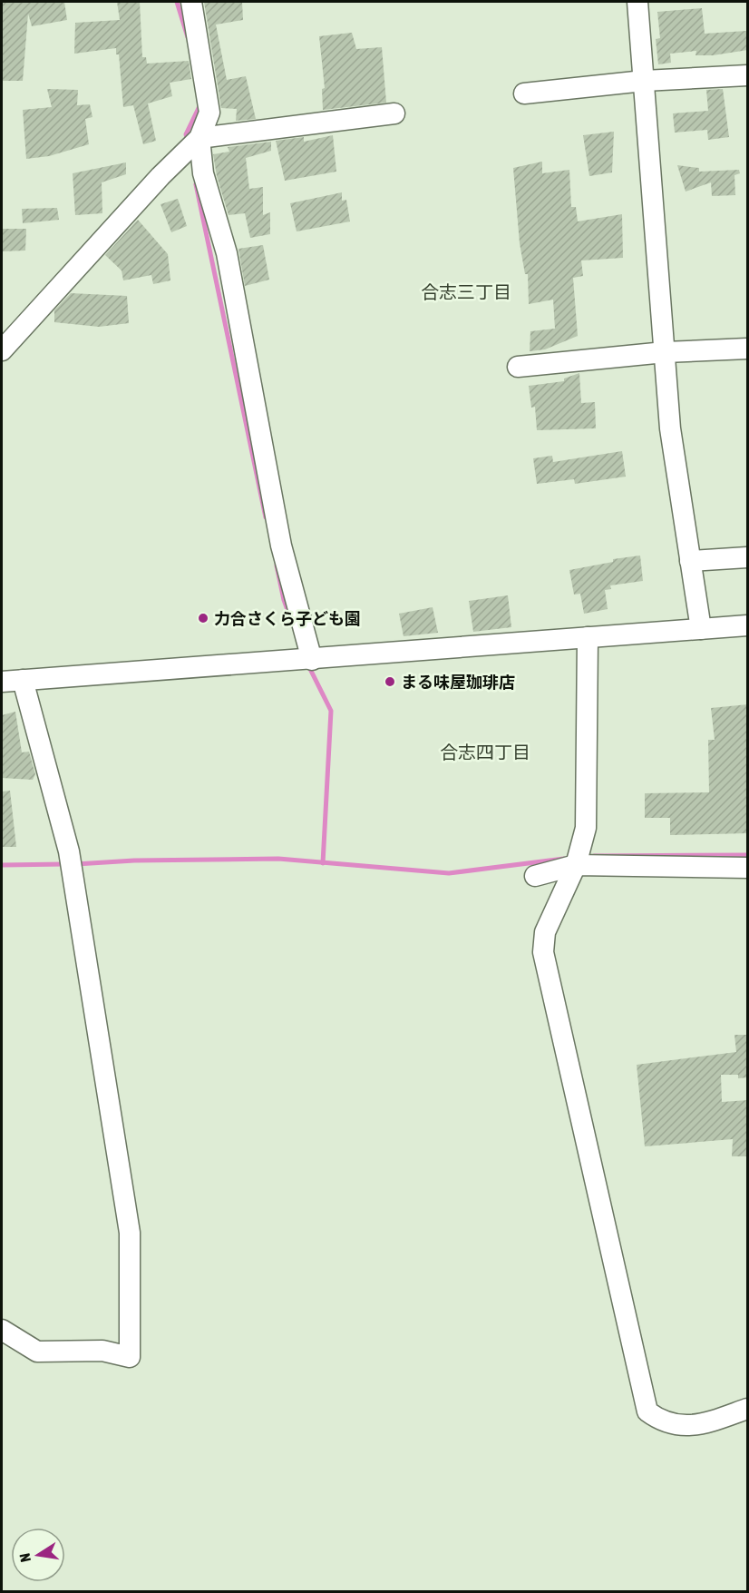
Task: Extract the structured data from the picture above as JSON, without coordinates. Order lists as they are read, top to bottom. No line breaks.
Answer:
{"districts":["合志三丁目","合志四丁目"],"places":["力合さくら子ども園","まる味屋珈琲店"],"north":"left"}
